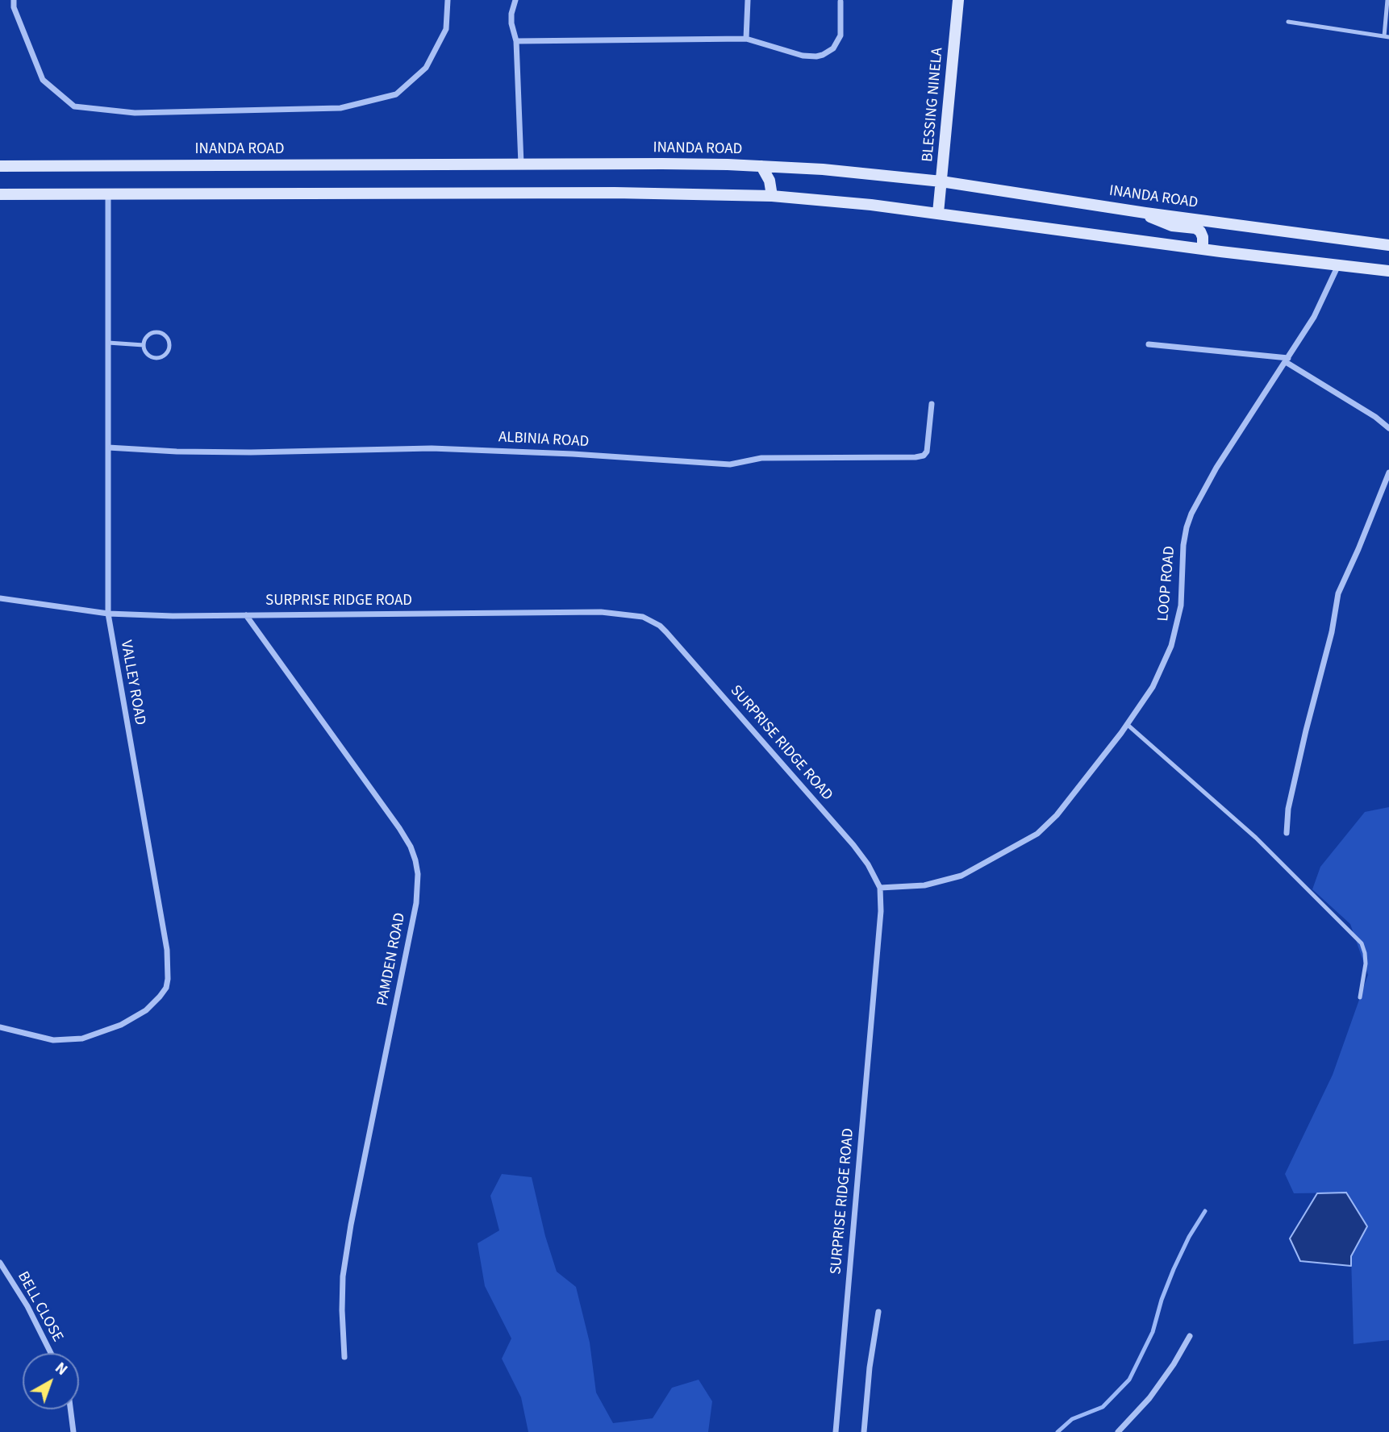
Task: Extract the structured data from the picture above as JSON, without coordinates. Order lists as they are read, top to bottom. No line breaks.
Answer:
{"streets":{"main road":["BLESSING NINELA","INANDA ROAD"],"street":["ALBINIA ROAD","LOOP ROAD","SURPRISE RIDGE ROAD","VALLEY ROAD","PAMDEN ROAD","BELL CLOSE"]},"crossings":[["BLESSING NINELA","INANDA ROAD"],["ALBINIA ROAD","VALLEY ROAD"],["LOOP ROAD","SURPRISE RIDGE ROAD"],["SURPRISE RIDGE ROAD","VALLEY ROAD"],["SURPRISE RIDGE ROAD","PAMDEN ROAD"]],"north":"top right"}
